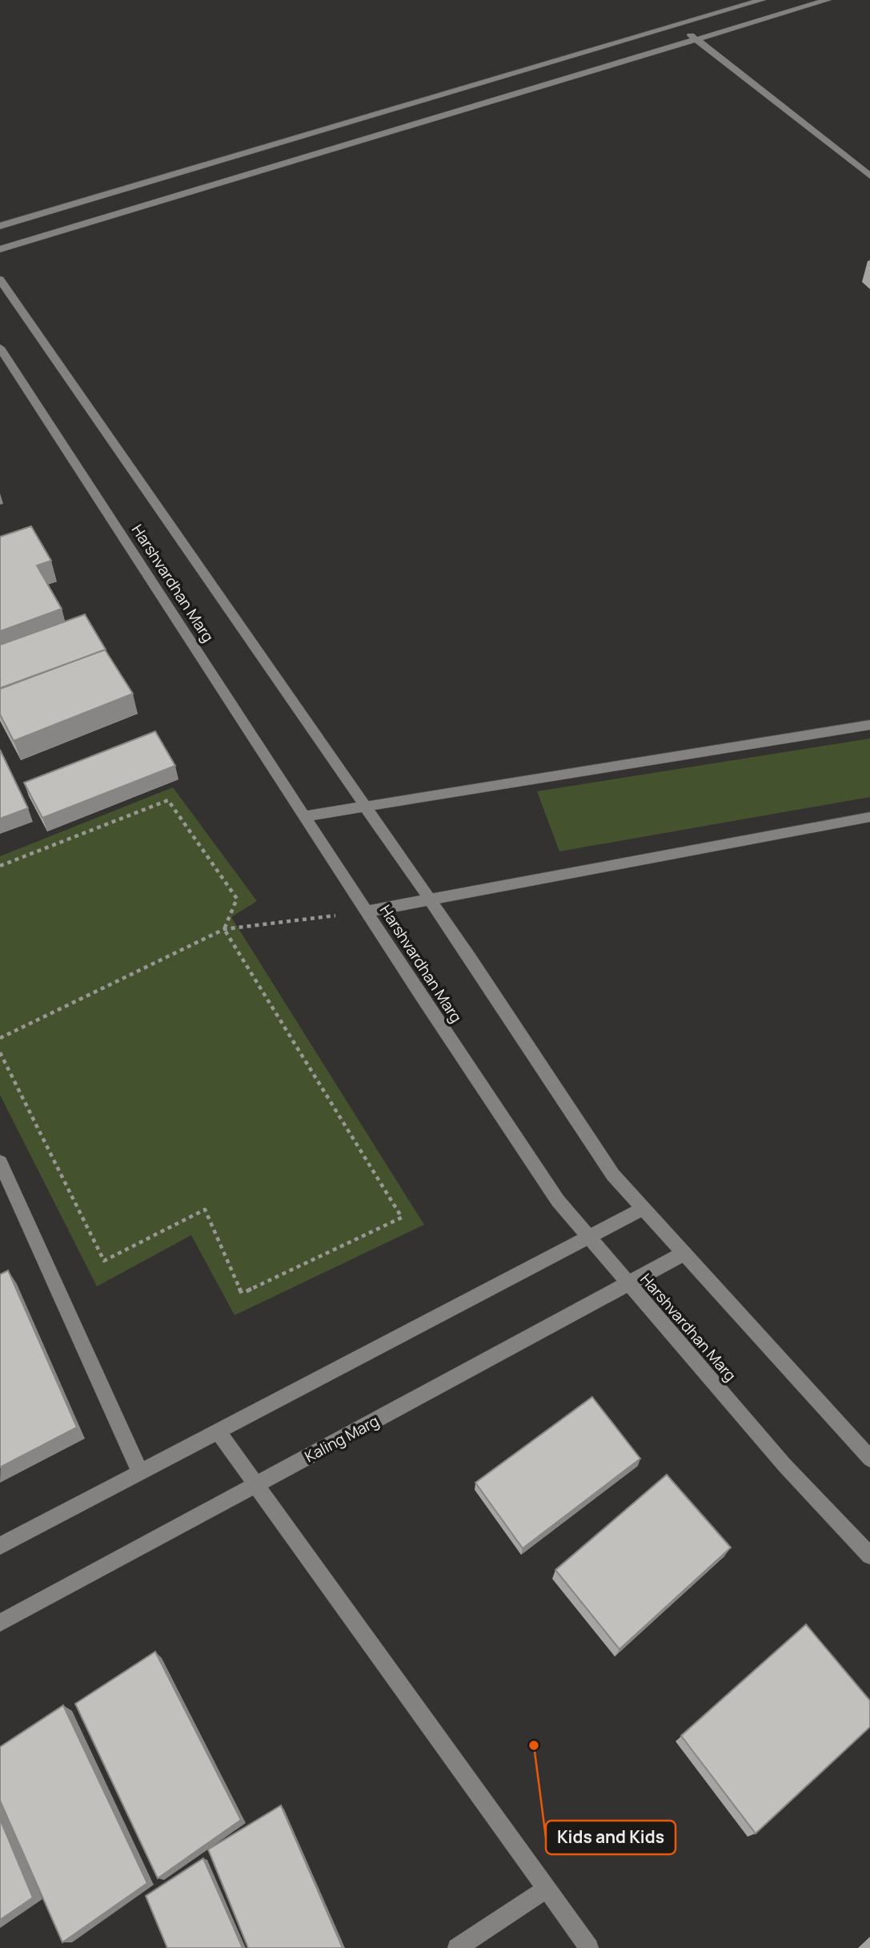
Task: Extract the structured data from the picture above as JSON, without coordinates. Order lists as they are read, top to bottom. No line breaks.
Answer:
{"streets":{"street":["Harshvardhan Marg","Kaling Marg"]},"crossings":[["Harshvardhan Marg","Kaling Marg"]],"places":["Kids and Kids"]}
